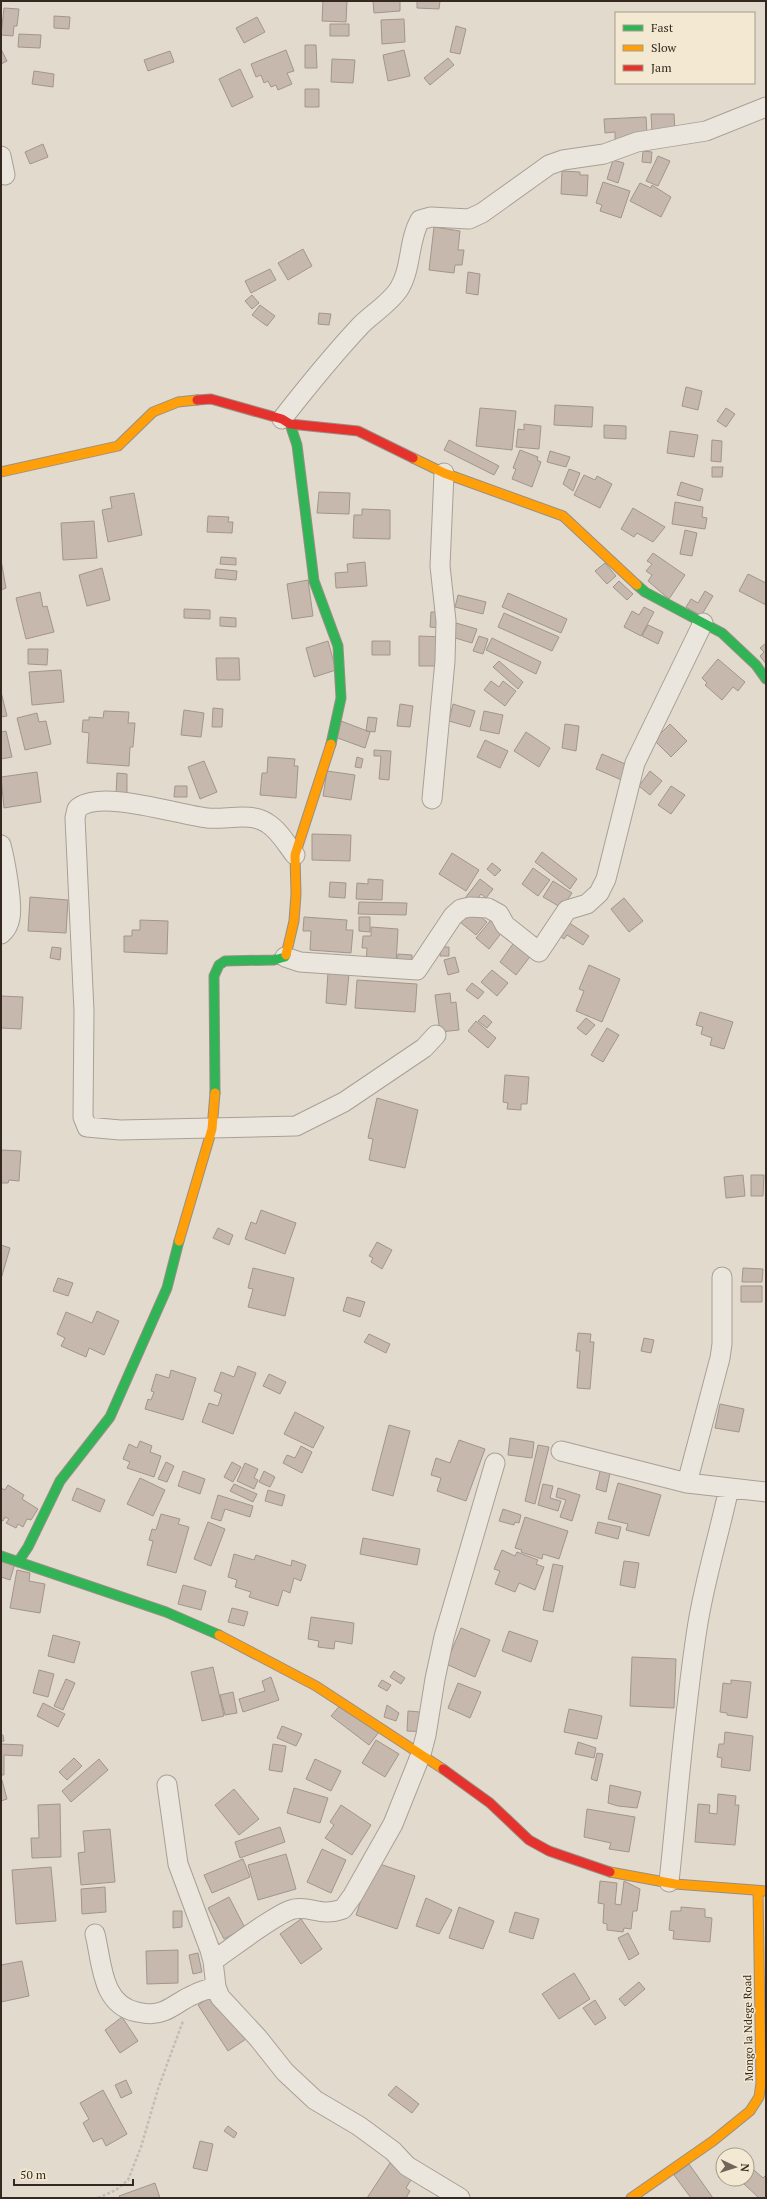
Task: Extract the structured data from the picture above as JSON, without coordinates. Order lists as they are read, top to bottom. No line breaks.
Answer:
{"streets":{"street":["Mongo la Ndege Road"]},"legend":["Fast","Slow","Jam"],"scale_bar":"50 m","north":"right"}
